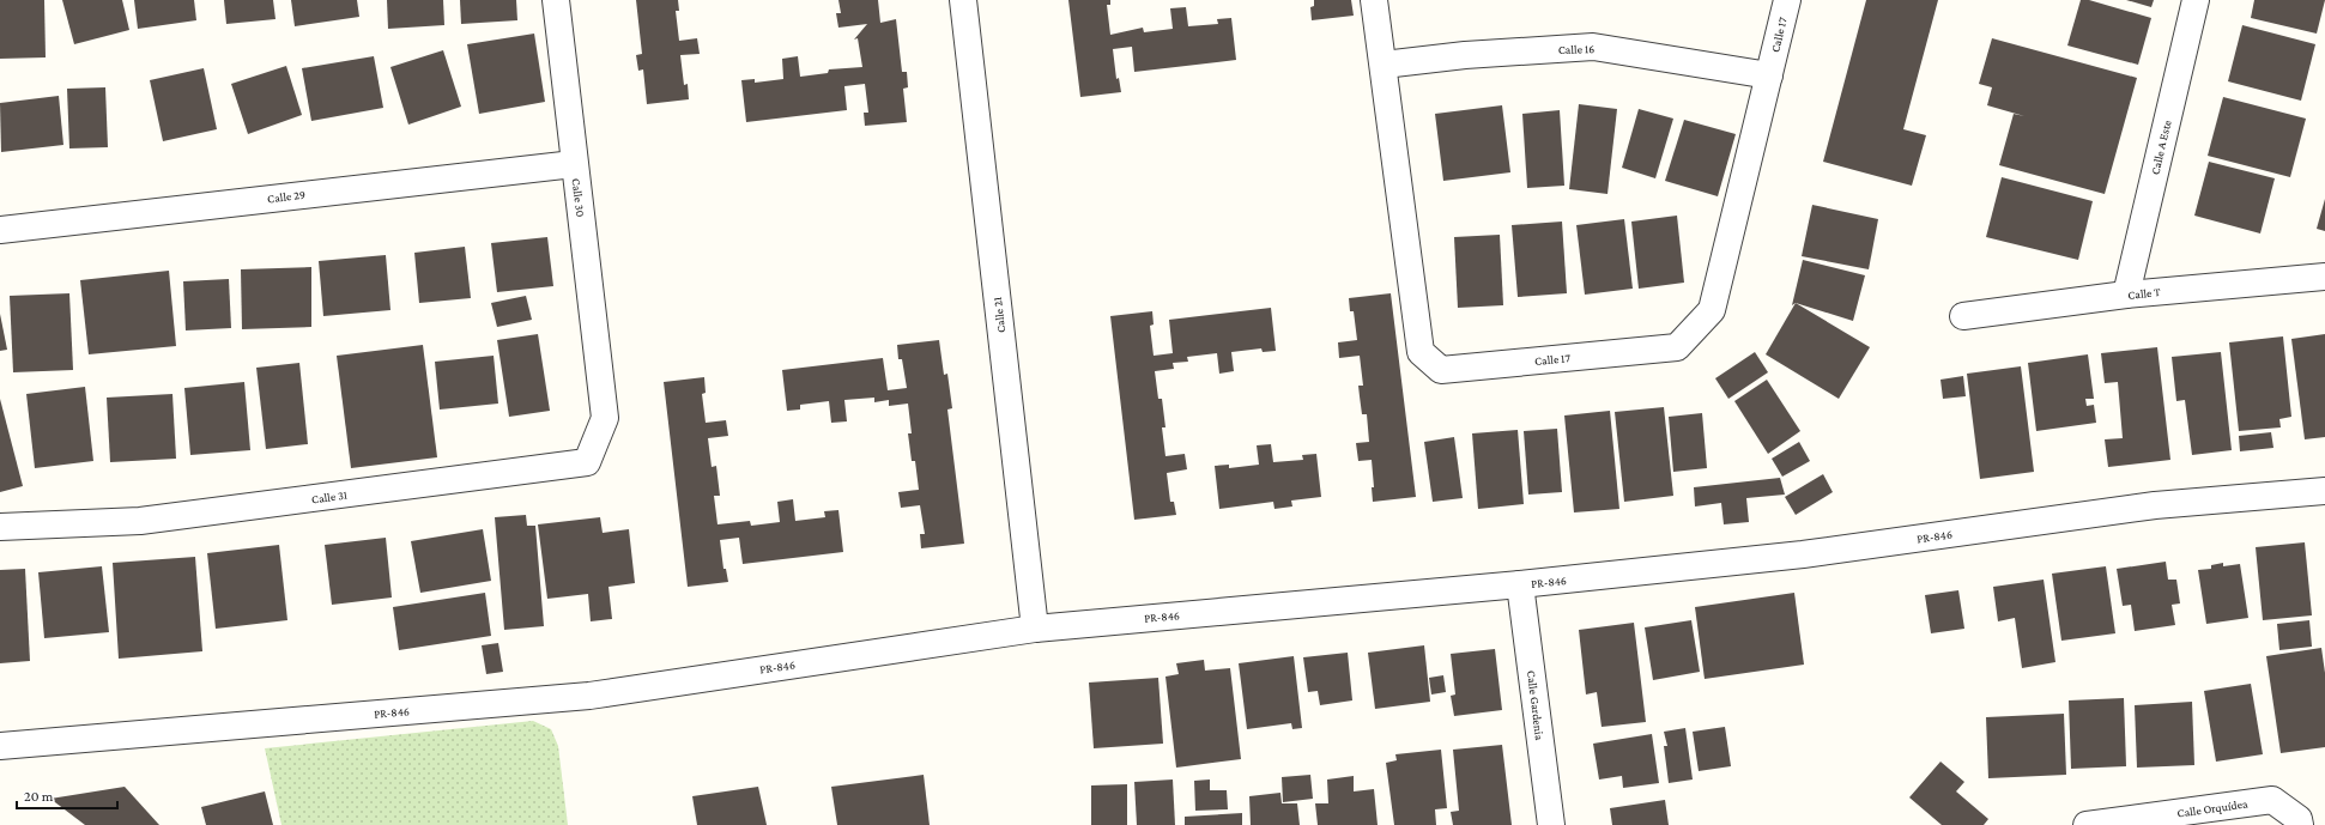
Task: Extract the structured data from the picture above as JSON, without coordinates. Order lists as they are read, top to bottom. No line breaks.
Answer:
{"streets":{"street":["Calle 17","Calle 16","Calle A Este","Calle 29","Calle 30","Calle T","Calle 21","Calle 31","PR-846","Calle Gardenia","Calle Orquídea"]},"crossings":[["Calle 17","Calle 16"],["Calle A Este","Calle T"],["Calle 29","Calle 30"],["Calle 30","Calle 31"],["Calle 21","PR-846"],["PR-846","Calle Gardenia"]],"scale_bar":"20 m"}
